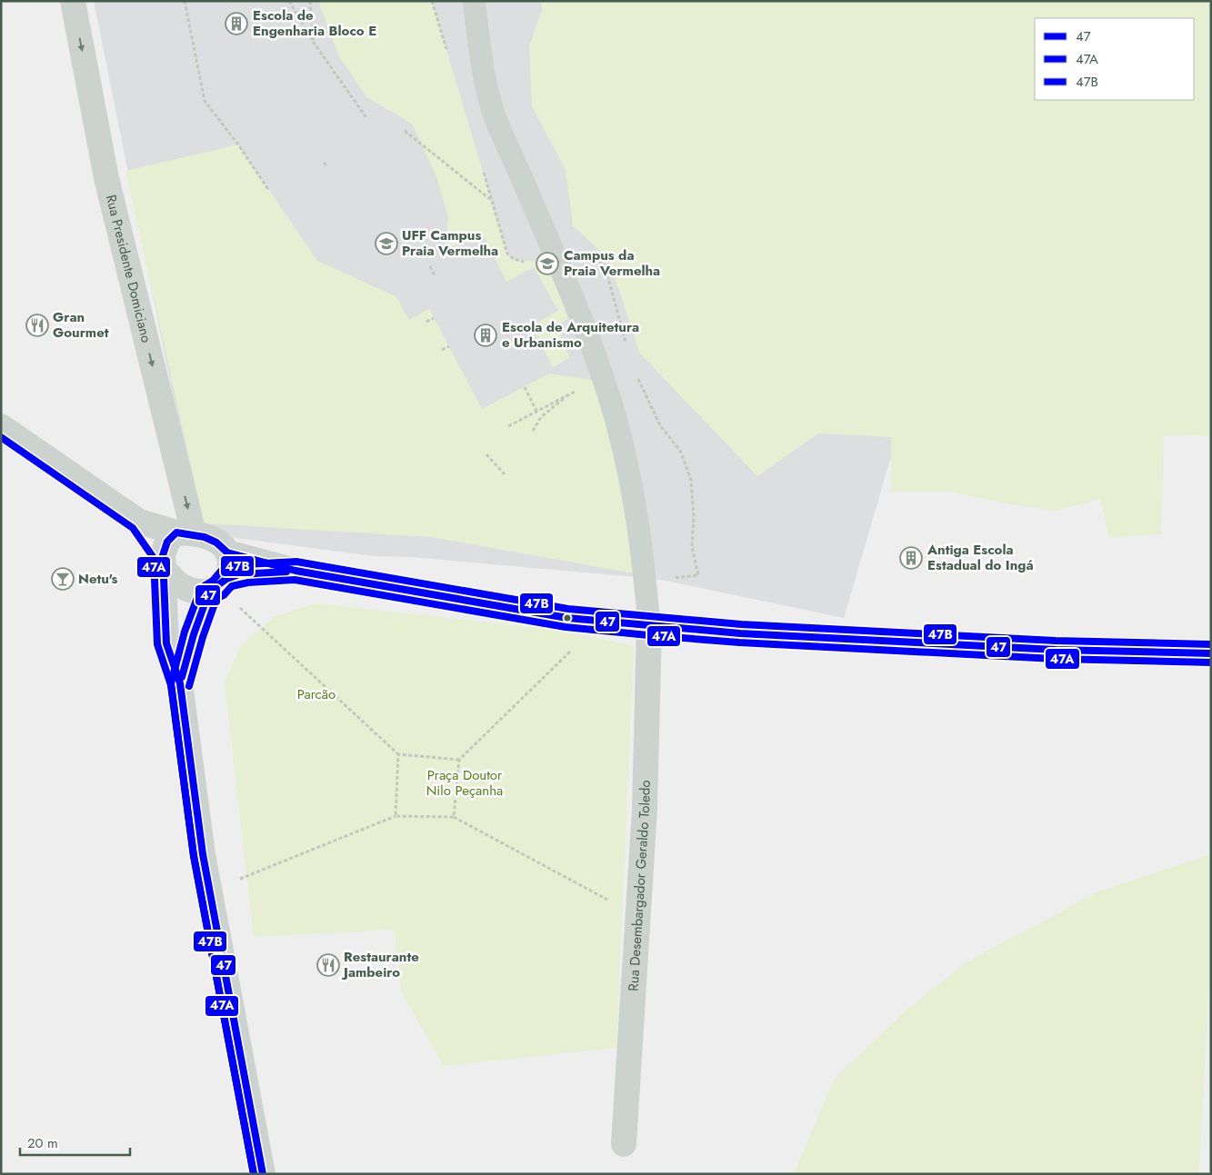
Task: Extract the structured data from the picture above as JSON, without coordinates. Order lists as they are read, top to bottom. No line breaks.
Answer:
{"streets":{"street":["Rua Presidente Domiciano","Rua Desembargador Geraldo Toledo"]},"one_way":["Rua Presidente Domiciano"],"parks":["Parcão","Praça Doutor Nilo Peçanha"],"places":{"building":["Escola de Engenharia Bloco E","Escola de Arquitetura e Urbanismo","Antiga Escola Estadual do Ingá"],"school or university":["UFF Campus Praia Vermelha","Campus da Praia Vermelha"],"restaurant":["Gran Gourmet","Restaurante Jambeiro"],"bar":["Netu's"]},"lines":["transit line 47A","transit line 47","transit line 47B"],"legend":["47","47A","47B"],"scale_bar":"20 m"}
